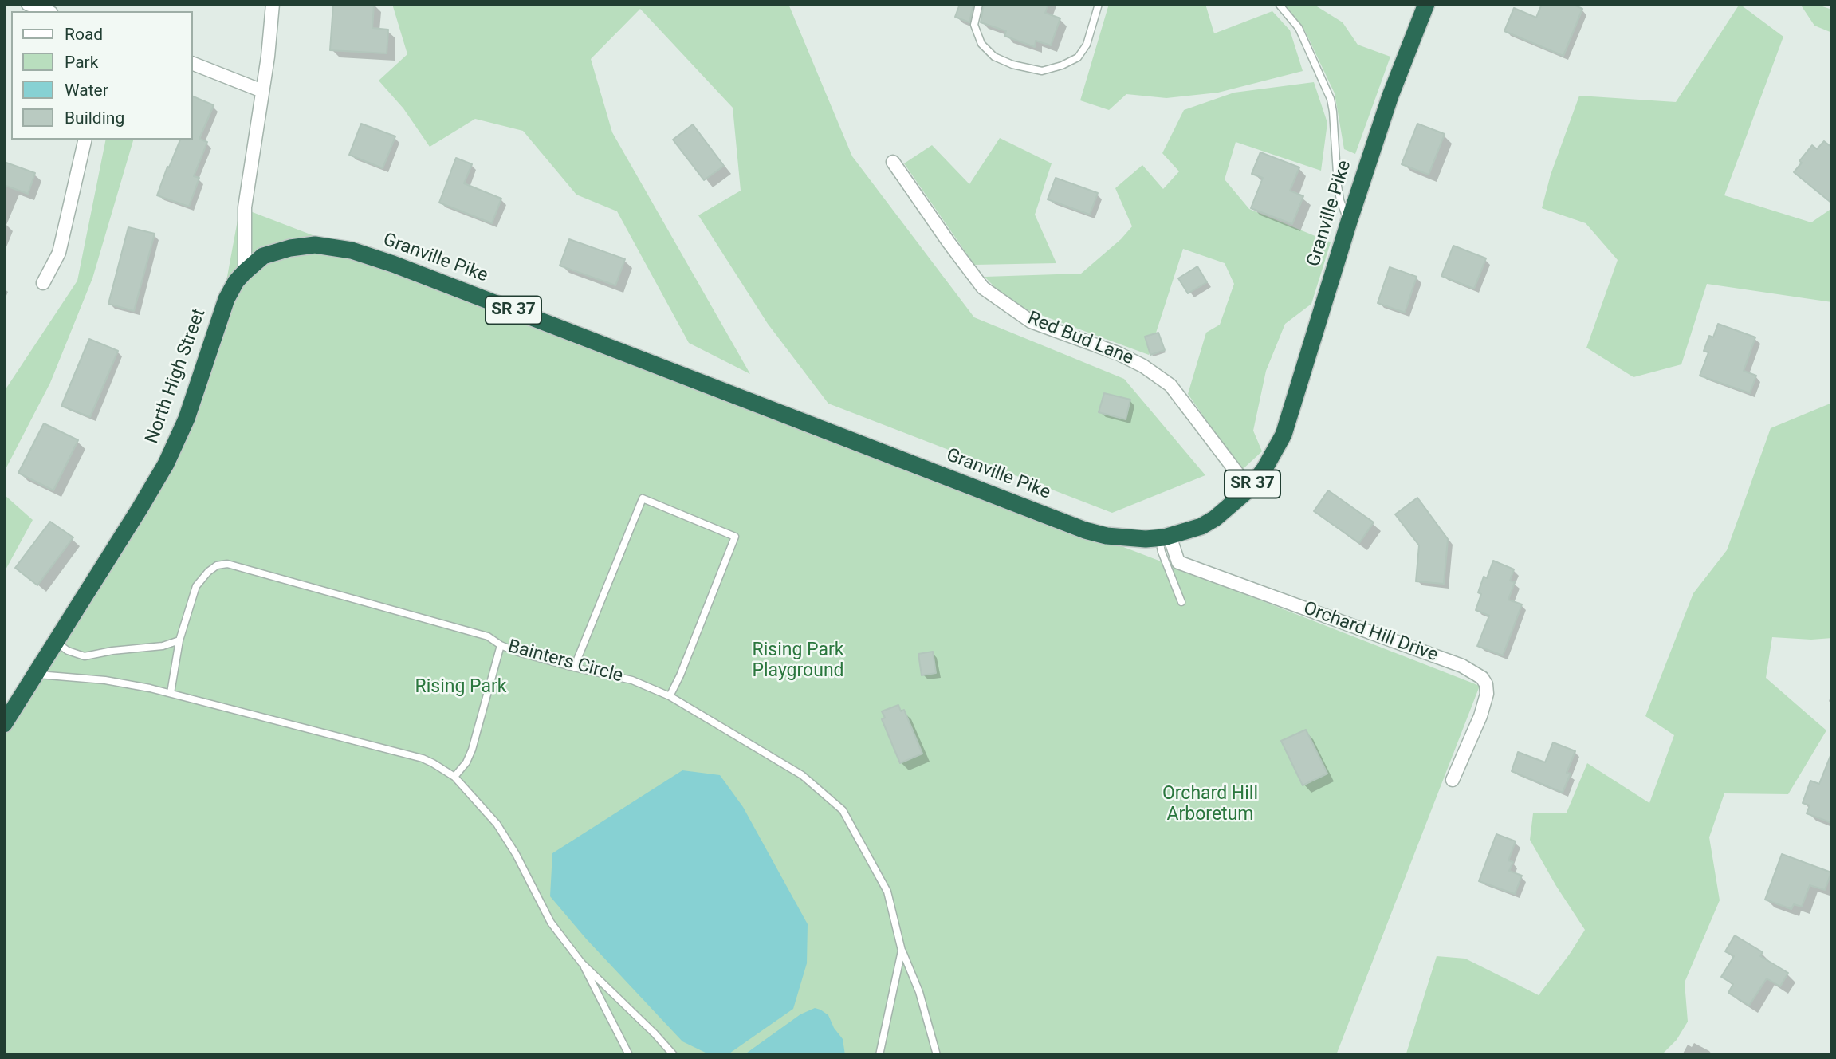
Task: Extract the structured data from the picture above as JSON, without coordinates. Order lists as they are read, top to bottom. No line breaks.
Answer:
{"streets":{"highway":["Granville Pike","SR 37","North High Street"],"street":["Red Bud Lane","Orchard Hill Drive"],"lane":["Bainters Circle"]},"crossings":[["Granville Pike","Red Bud Lane"],["Granville Pike","North High Street"],["Granville Pike","Orchard Hill Drive"]],"parks":["Rising Park Playground","Rising Park","Orchard Hill Arboretum"],"legend":["Road","Park","Water","Building"]}
